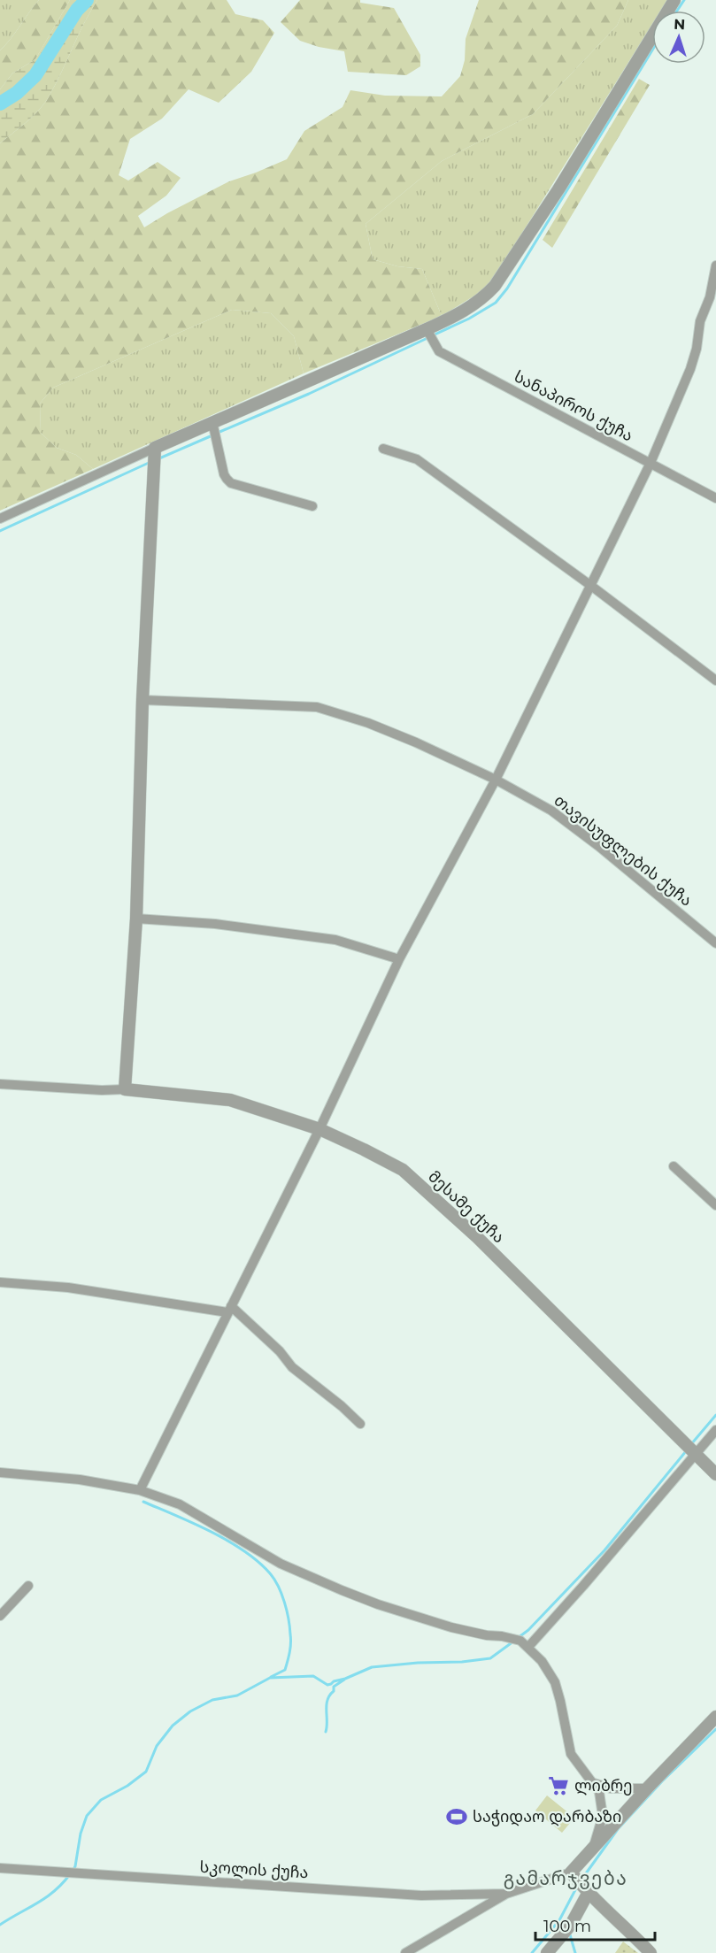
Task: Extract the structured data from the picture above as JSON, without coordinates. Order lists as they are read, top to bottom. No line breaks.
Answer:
{"streets":{"street":["სანაპიროს ქუჩა","თავისუფლების ქუჩა","მესამე ქუჩა","სკოლის ქუჩა"]},"districts":["გამარჯვება"],"places":{"supermarket":["ლიბრე"],"sports":["საჭიდაო დარბაზი"]},"scale_bar":"100 m","north":"top"}
